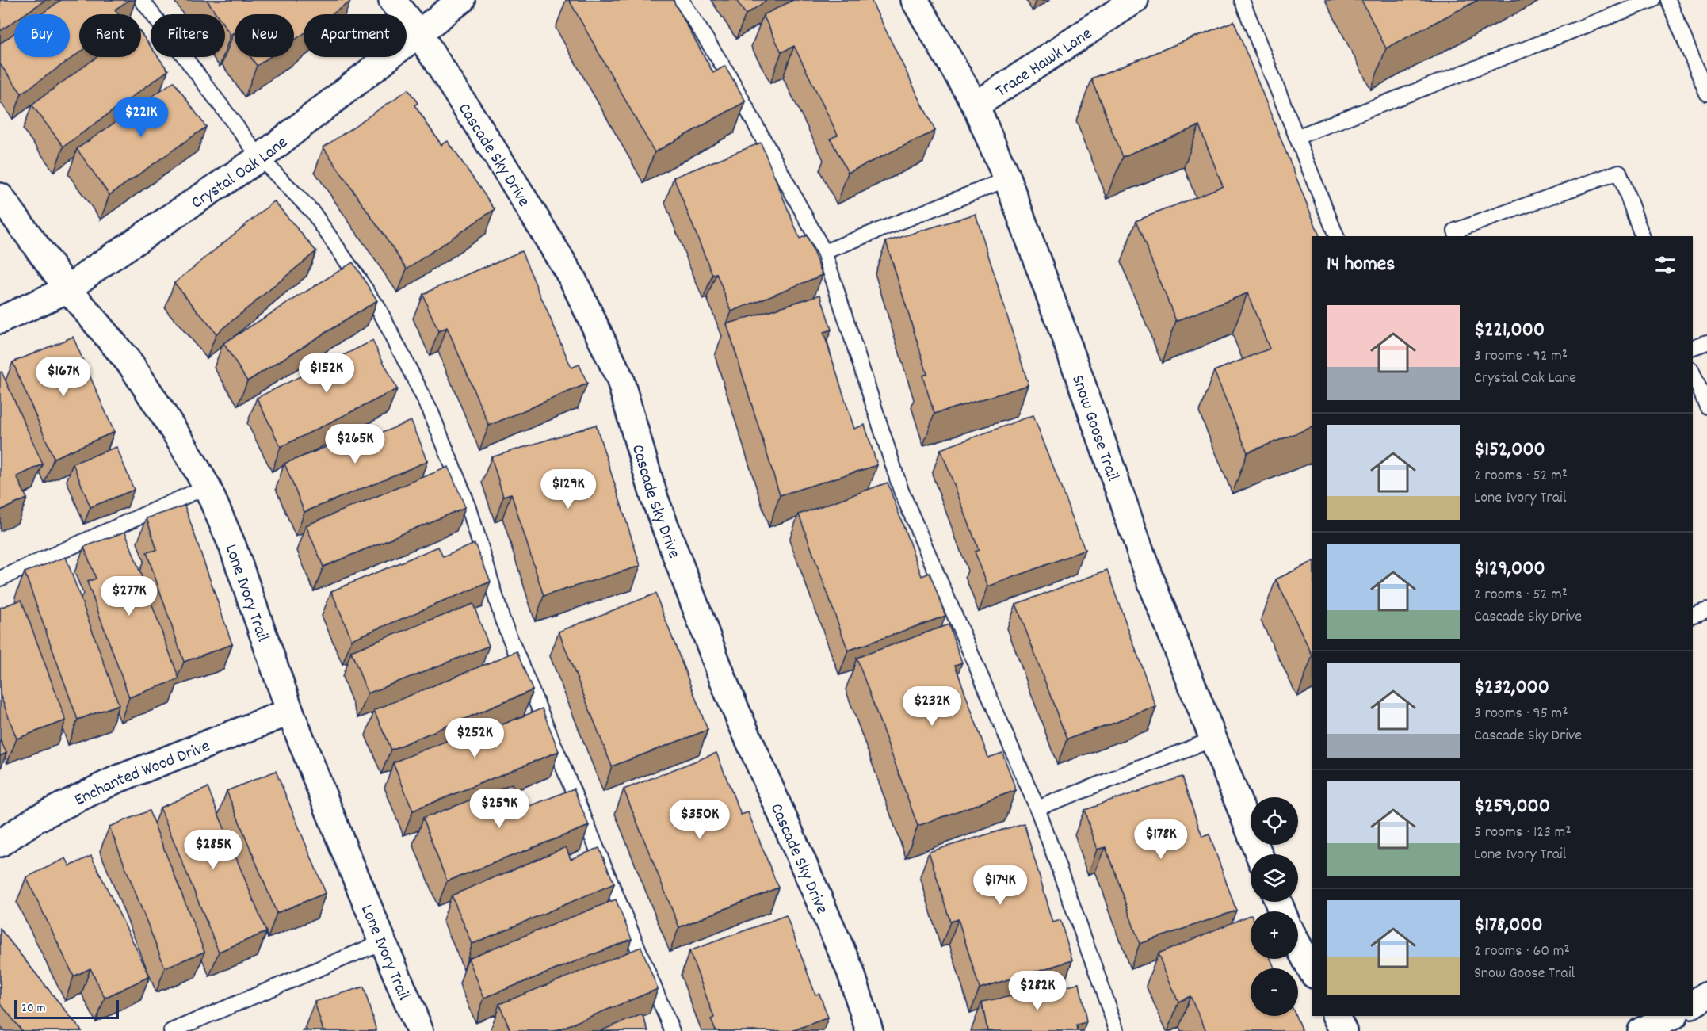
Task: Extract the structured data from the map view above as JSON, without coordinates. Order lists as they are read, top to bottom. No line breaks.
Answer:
{"streets":{"street":["Trace Hawk Lane","Cascade Sky Drive","Crystal Oak Lane","Snow Goose Trail","Lone Ivory Trail","Enchanted Wood Drive"]},"crossings":[["Trace Hawk Lane","Snow Goose Trail"],["Cascade Sky Drive","Crystal Oak Lane"],["Crystal Oak Lane","Lone Ivory Trail"],["Lone Ivory Trail","Enchanted Wood Drive"]],"scale_bar":"20 m","page":{"chip":["Buy","Rent","Filters","New","Apartment"],"price":["$221K","$152K","$167K","$265K","$129K","$277K","$232K","$252K","$259K","$350K","$178K","$285K","$174K","$282K"],"heading":"14 homes","list":[{"name":"$221,000","note":"3 rooms · 92 m² · Crystal Oak Lane"},{"name":"$152,000","note":"2 rooms · 52 m² · Lone Ivory Trail"},{"name":"$129,000","note":"2 rooms · 52 m² · Cascade Sky Drive"},{"name":"$232,000","note":"3 rooms · 95 m² · Cascade Sky Drive"},{"name":"$259,000","note":"5 rooms · 123 m² · Lone Ivory Trail"},{"name":"$178,000","note":"2 rooms · 60 m² · Snow Goose Trail"}],"map_buttons":["+","−"],"scale":"20 m"}}
